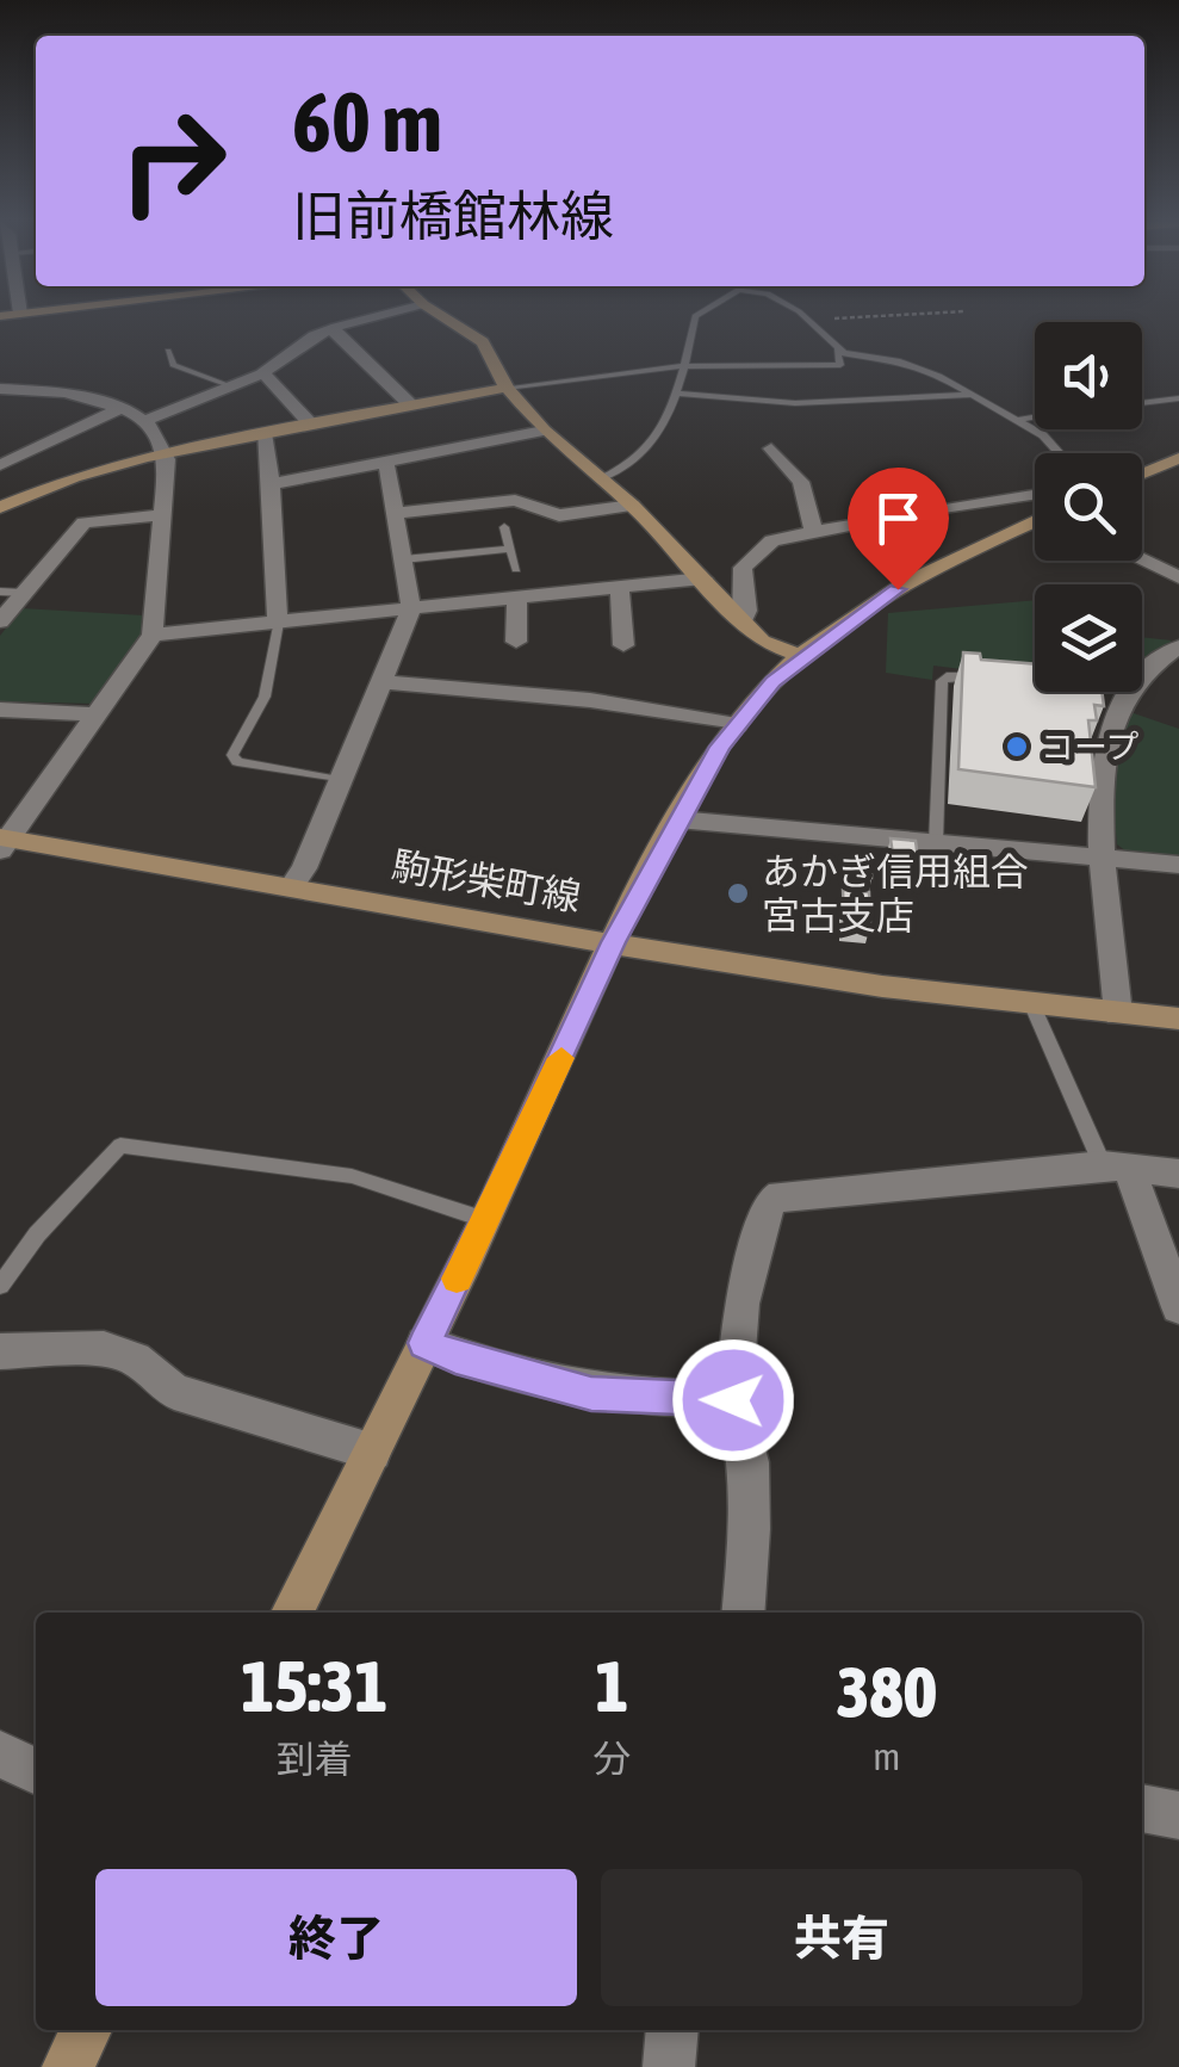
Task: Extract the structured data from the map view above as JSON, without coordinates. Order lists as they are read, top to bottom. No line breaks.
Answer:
{"streets":{"street":["駒形柴町線"]},"places":["コープ","あかぎ信用組合 宮古支店"],"page":{"turn":["60 m","旧前橋館林線"],"eta":["15:31","到着","1","分","380","m"],"buttons":["終了","共有"]}}
